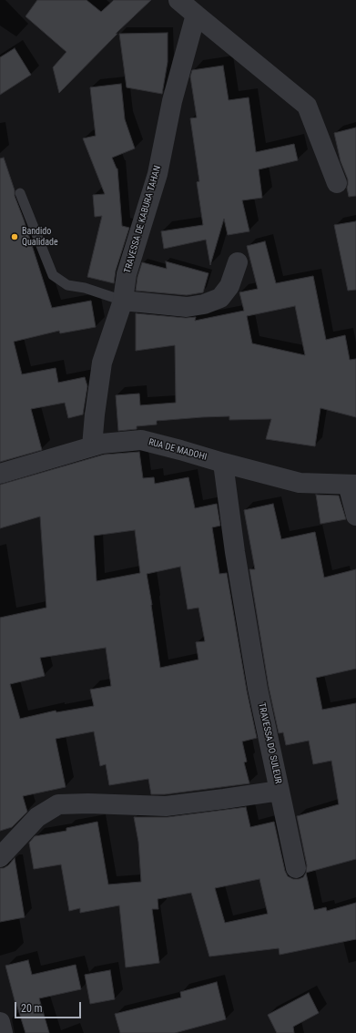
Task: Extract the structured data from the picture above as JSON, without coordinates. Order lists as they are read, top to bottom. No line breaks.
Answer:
{"streets":{"street":["TRAVESSA DE KABURA TAHAN","RUA DE MADOHI","TRAVESSA DO SULEUR"]},"crossings":[["TRAVESSA DE KABURA TAHAN","RUA DE MADOHI"],["RUA DE MADOHI","TRAVESSA DO SULEUR"]],"places":["Bandido Qualidade"],"scale_bar":"20 m"}
